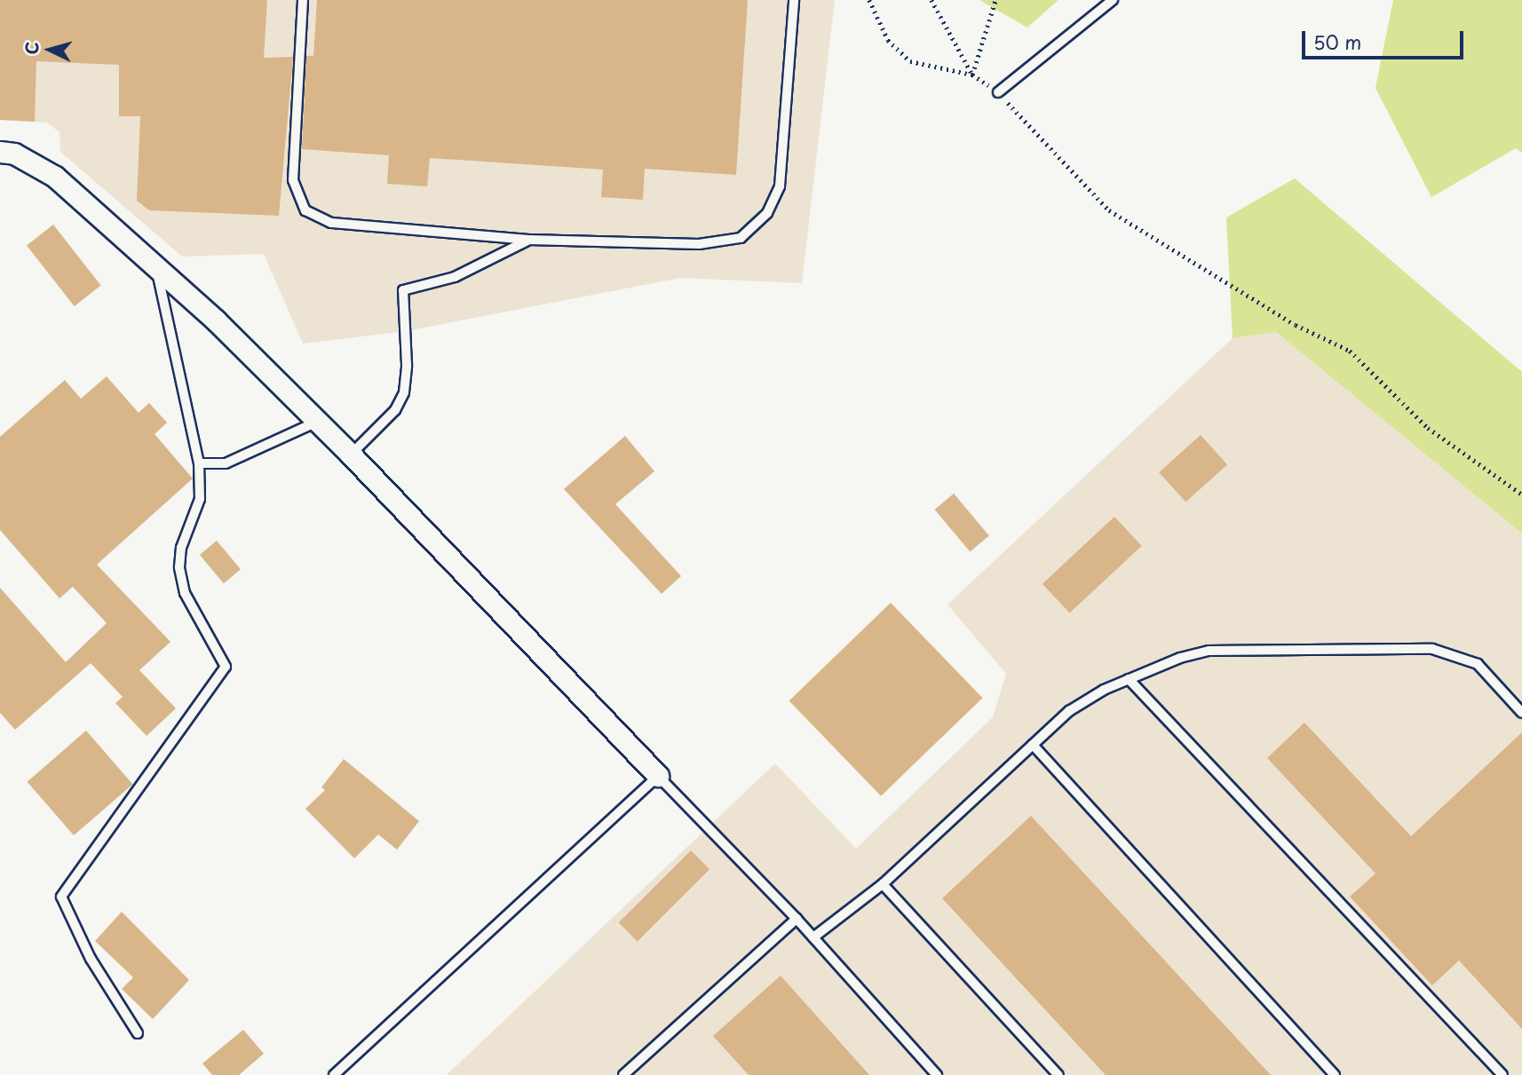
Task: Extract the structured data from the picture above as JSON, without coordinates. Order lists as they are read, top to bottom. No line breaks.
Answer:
{"scale_bar":"50 m","north":"left"}
